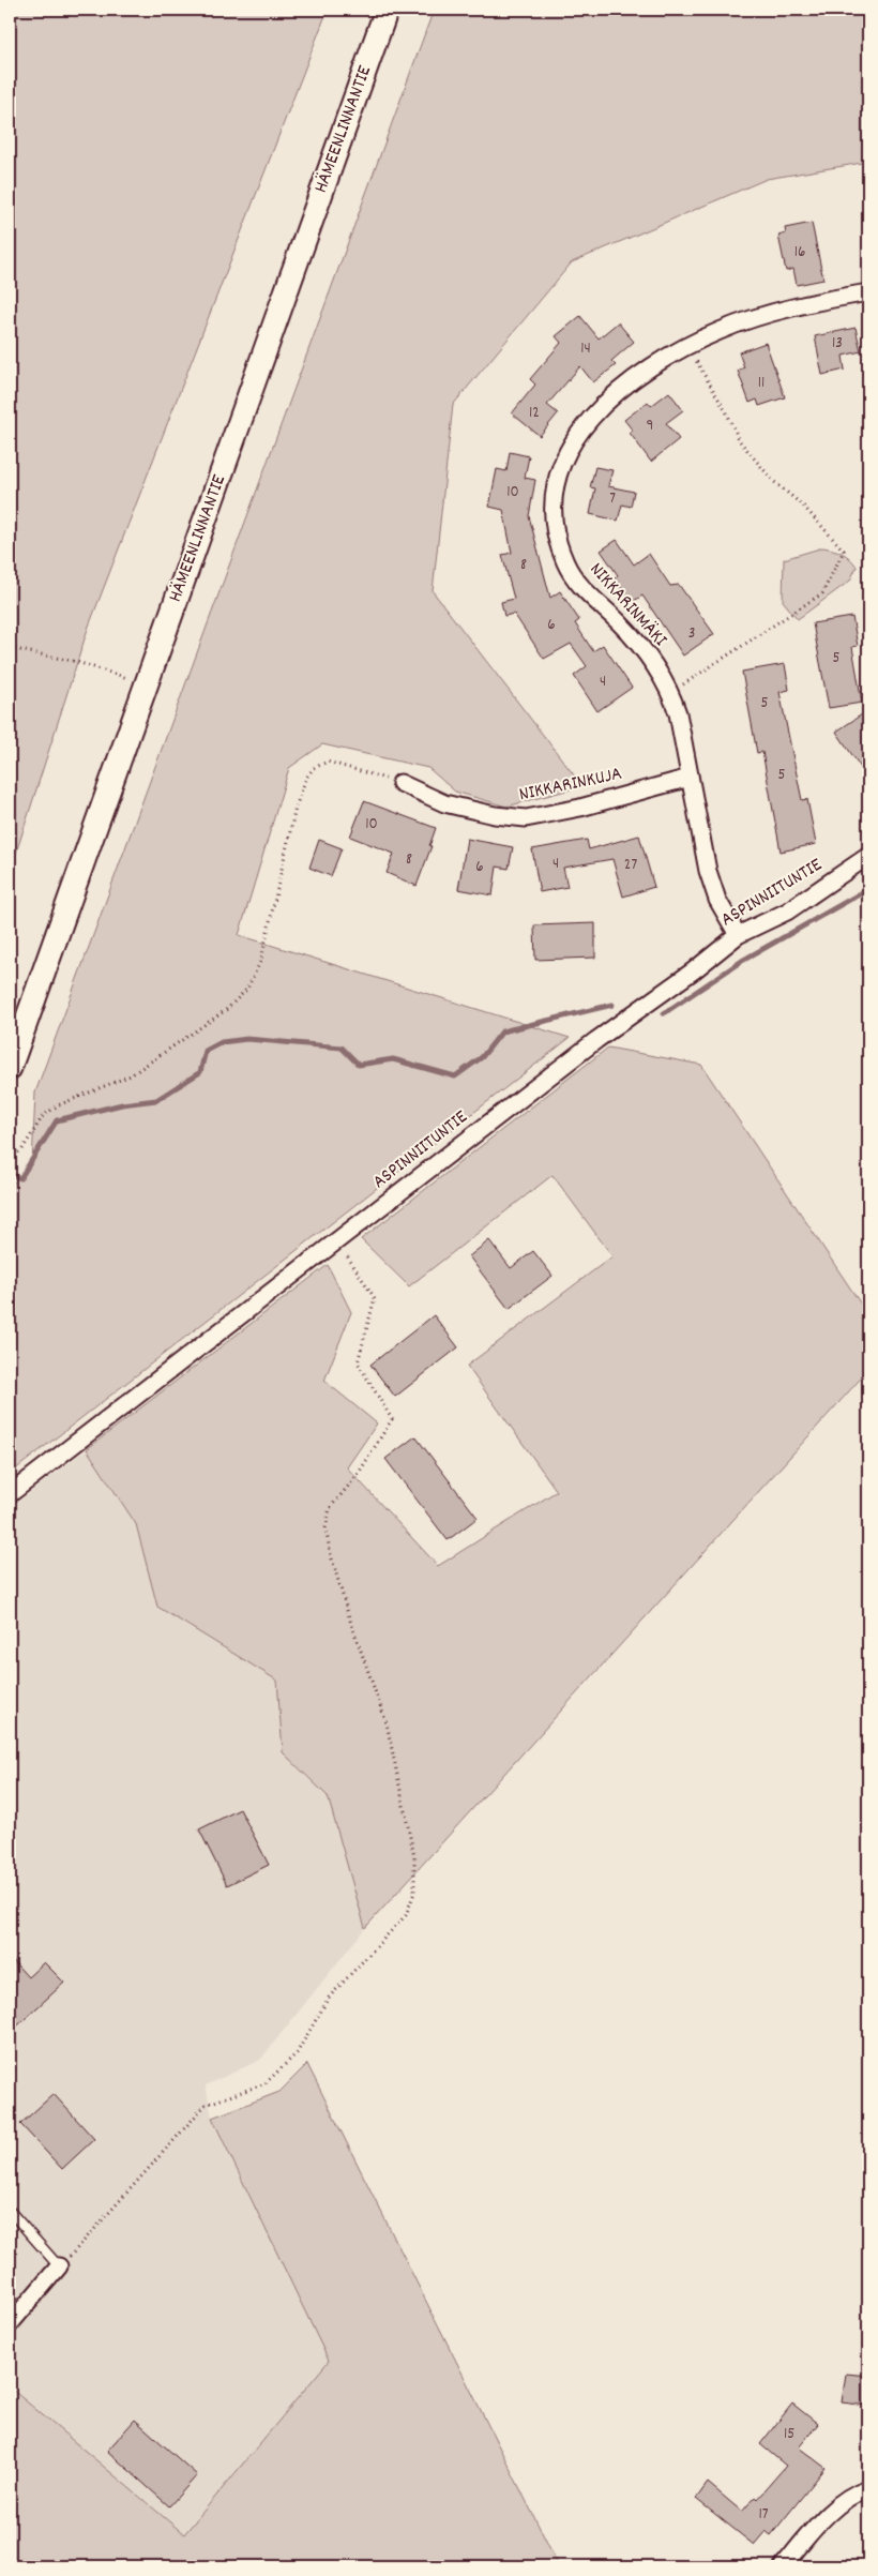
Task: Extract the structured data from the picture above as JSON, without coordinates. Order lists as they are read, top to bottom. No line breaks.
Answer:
{"streets":{"main road":["HÄMEENLINNANTIE"],"street":["NIKKARINMÄKI","NIKKARINKUJA","ASPINNIITUNTIE"]},"crossings":[["NIKKARINMÄKI","NIKKARINKUJA"],["NIKKARINMÄKI","ASPINNIITUNTIE"]],"house_numbers":["16","13","14","11","12","9","10","7","8","6","3","5","4","5","5","10","8","4","27","6","15","17"]}
